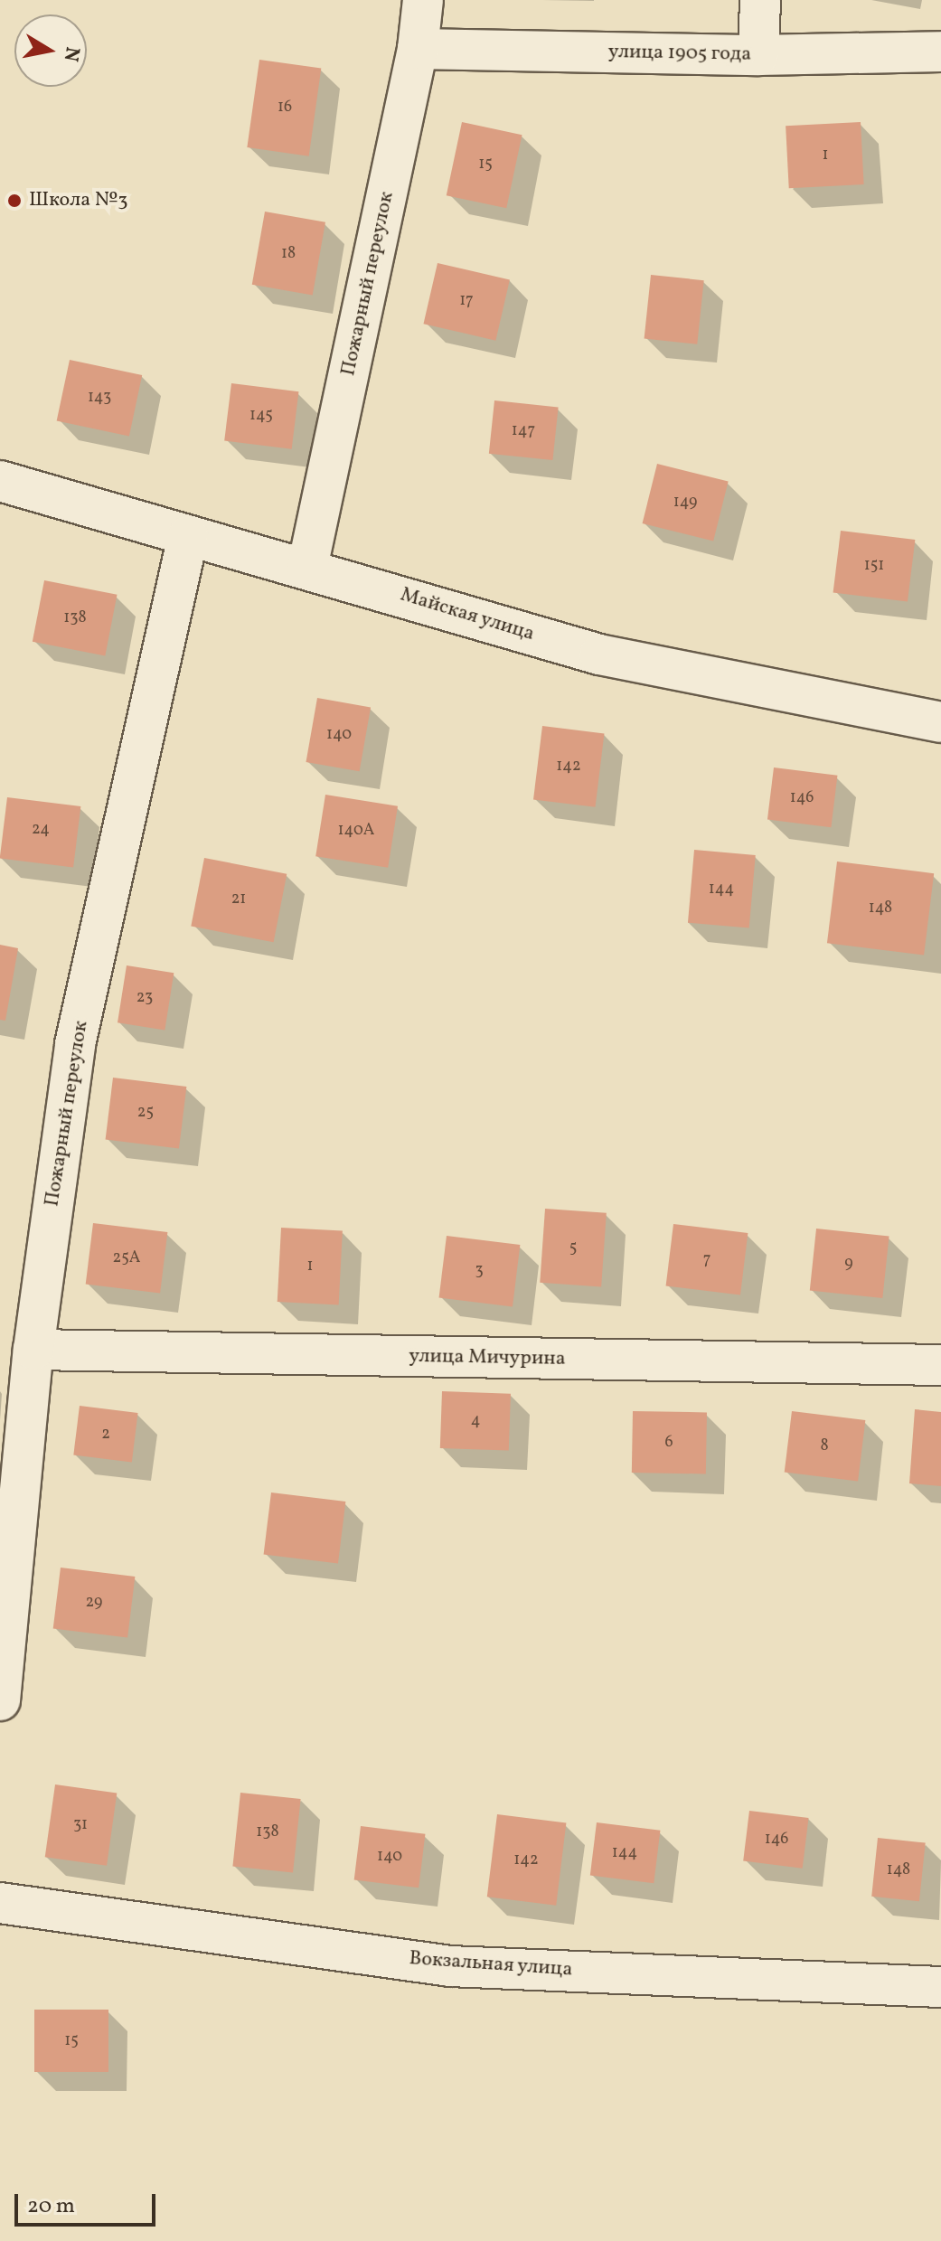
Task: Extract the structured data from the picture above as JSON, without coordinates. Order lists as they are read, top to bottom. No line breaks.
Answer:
{"streets":{"street":["улица 1905 года","Пожарный переулок","Майская улица","улица Мичурина","Вокзальная улица"]},"crossings":[["улица 1905 года","Пожарный переулок"],["Пожарный переулок","Майская улица"],["Пожарный переулок","улица Мичурина"]],"places":["Школа №3"],"house_numbers":["16","1","15","18","17","143","145","147","149","151","138","140","142","146","24","140А","144","21","148","23","25","5","25А","7","9","1","3","4","2","6","8","29","31","138","146","144","140","142","148","15"],"scale_bar":"20 m","north":"right"}
